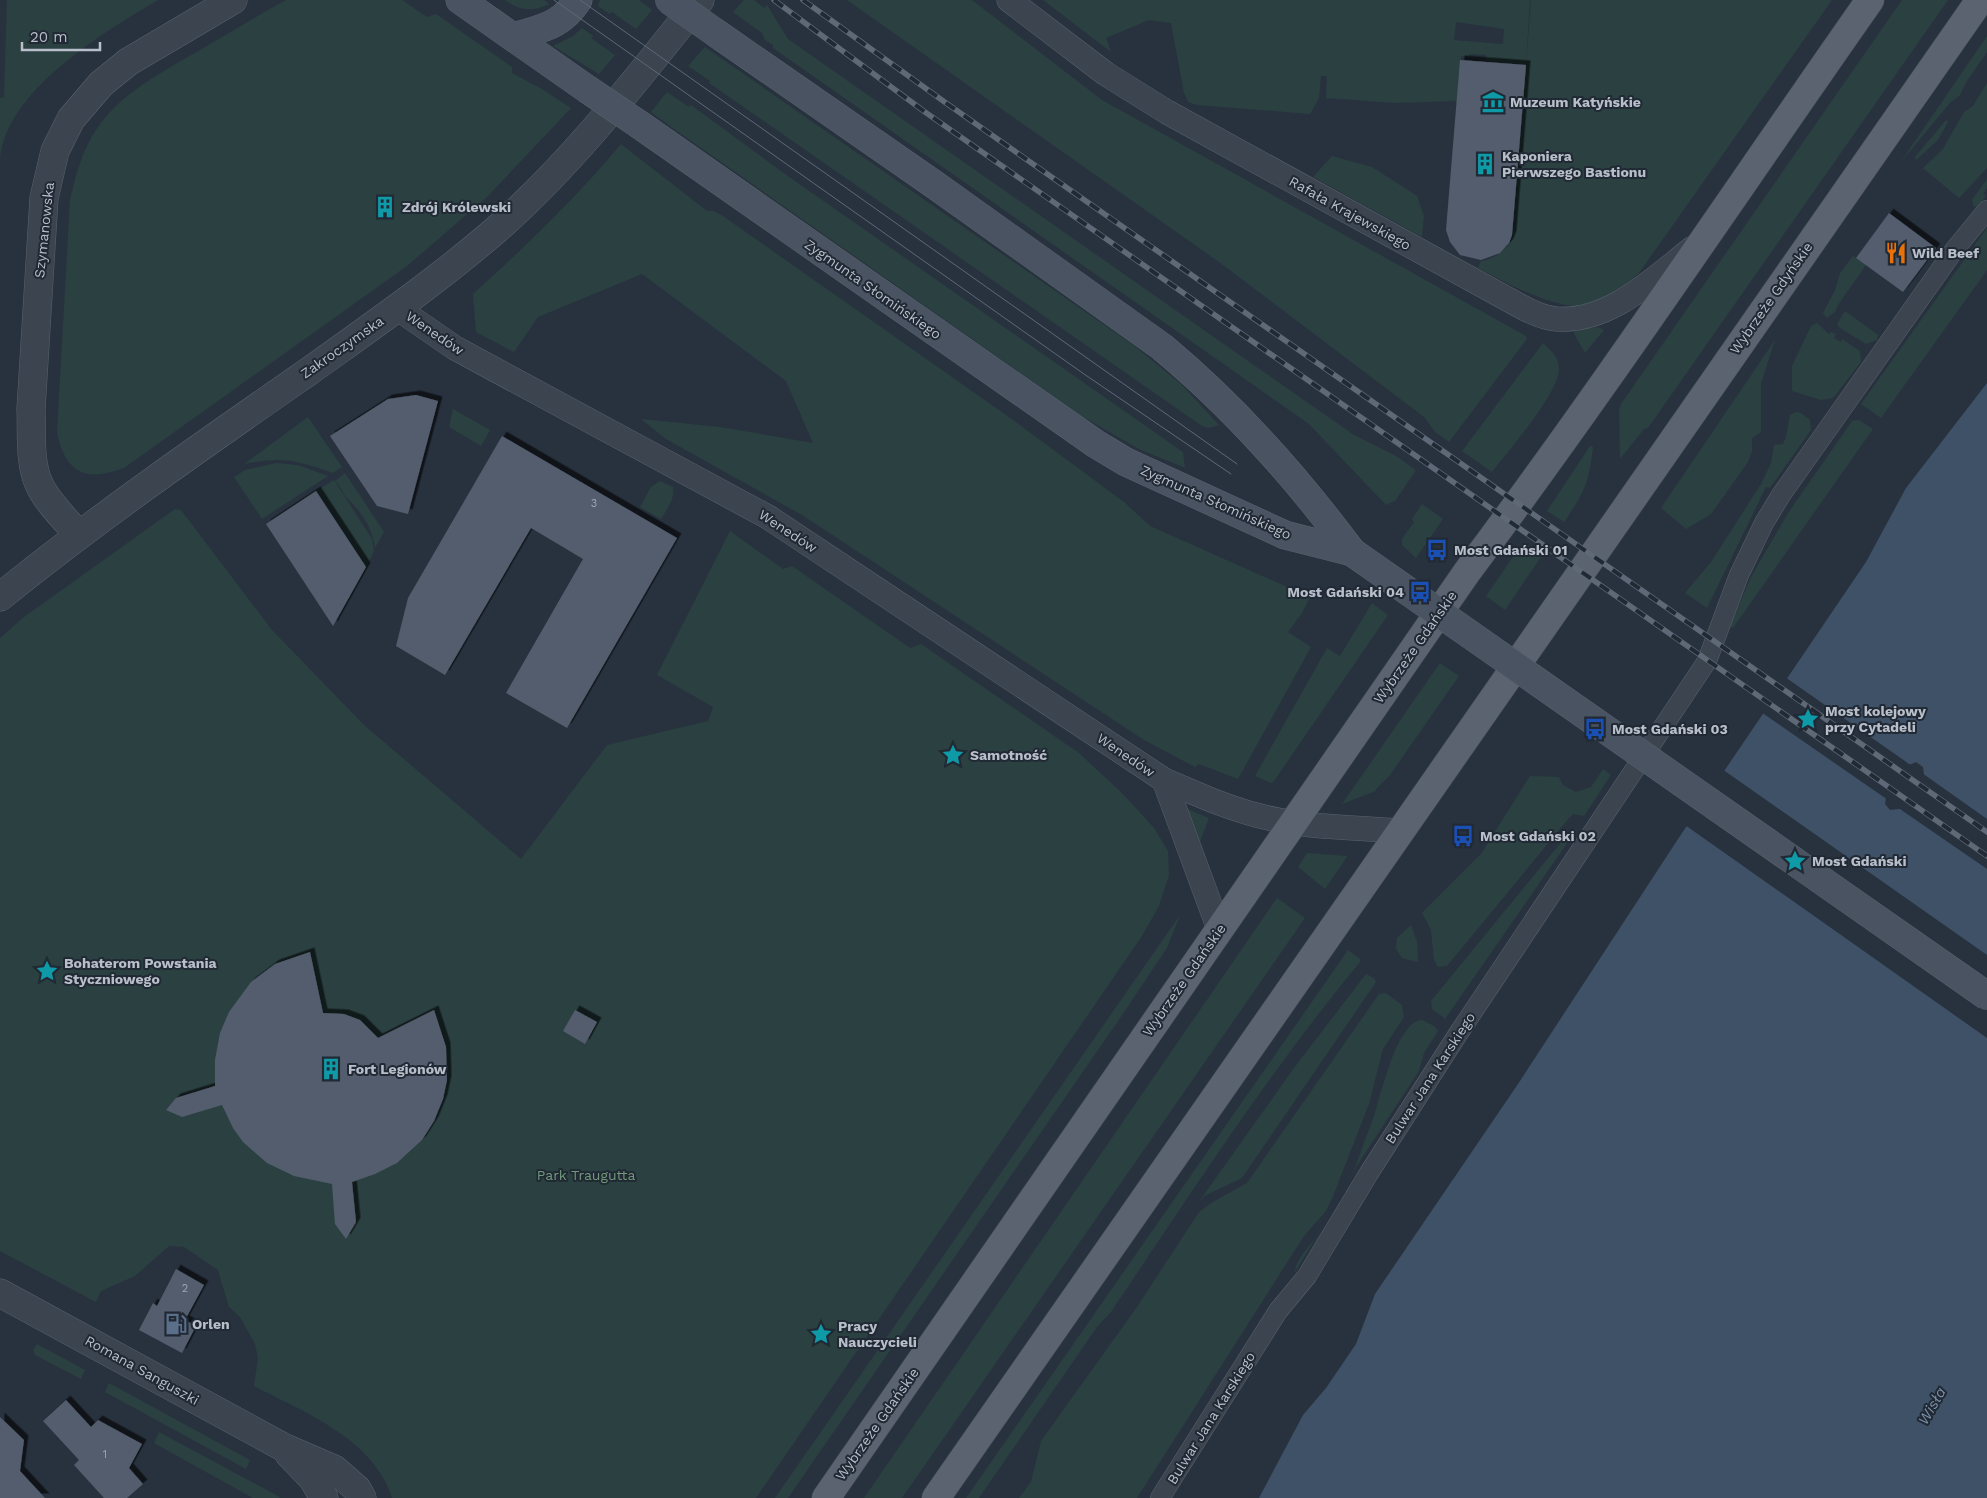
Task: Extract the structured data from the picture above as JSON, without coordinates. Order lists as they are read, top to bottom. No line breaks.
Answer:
{"streets":{"main road":["Zygmunta Słomińskiego","Wybrzeże Gdyńskie","Wybrzeże Gdańskie"],"street":["Rafała Krajewskiego","Szymanowska","Wenedów","Zakroczymska","Bulwar Jana Karskiego","Romana Sanguszki"]},"crossings":[["Rafała Krajewskiego","Wybrzeże Gdańskie"],["Szymanowska","Zakroczymska"],["Wybrzeże Gdyńskie","Wenedów"],["Wenedów","Zakroczymska"],["Wenedów","Wybrzeże Gdańskie"]],"water":["Wisła"],"parks":["Park Traugutta"],"places":{"museum":["Muzeum Katyńskie"],"building":["Kaponiera Pierwszego Bastionu","Zdrój Królewski","Fort Legionów"],"restaurant":["Wild Beef"],"bus stop":["Most Gdański 01","Most Gdański 04","Most Gdański 03","Most Gdański 02"],"place":["Most kolejowy przy Cytadeli","Samotność","Most Gdański","Bohaterom Powstania Styczniowego","Pracy Nauczycieli"],"fuel station":["Orlen"]},"house_numbers":["3","2","1"],"scale_bar":"20 m"}
